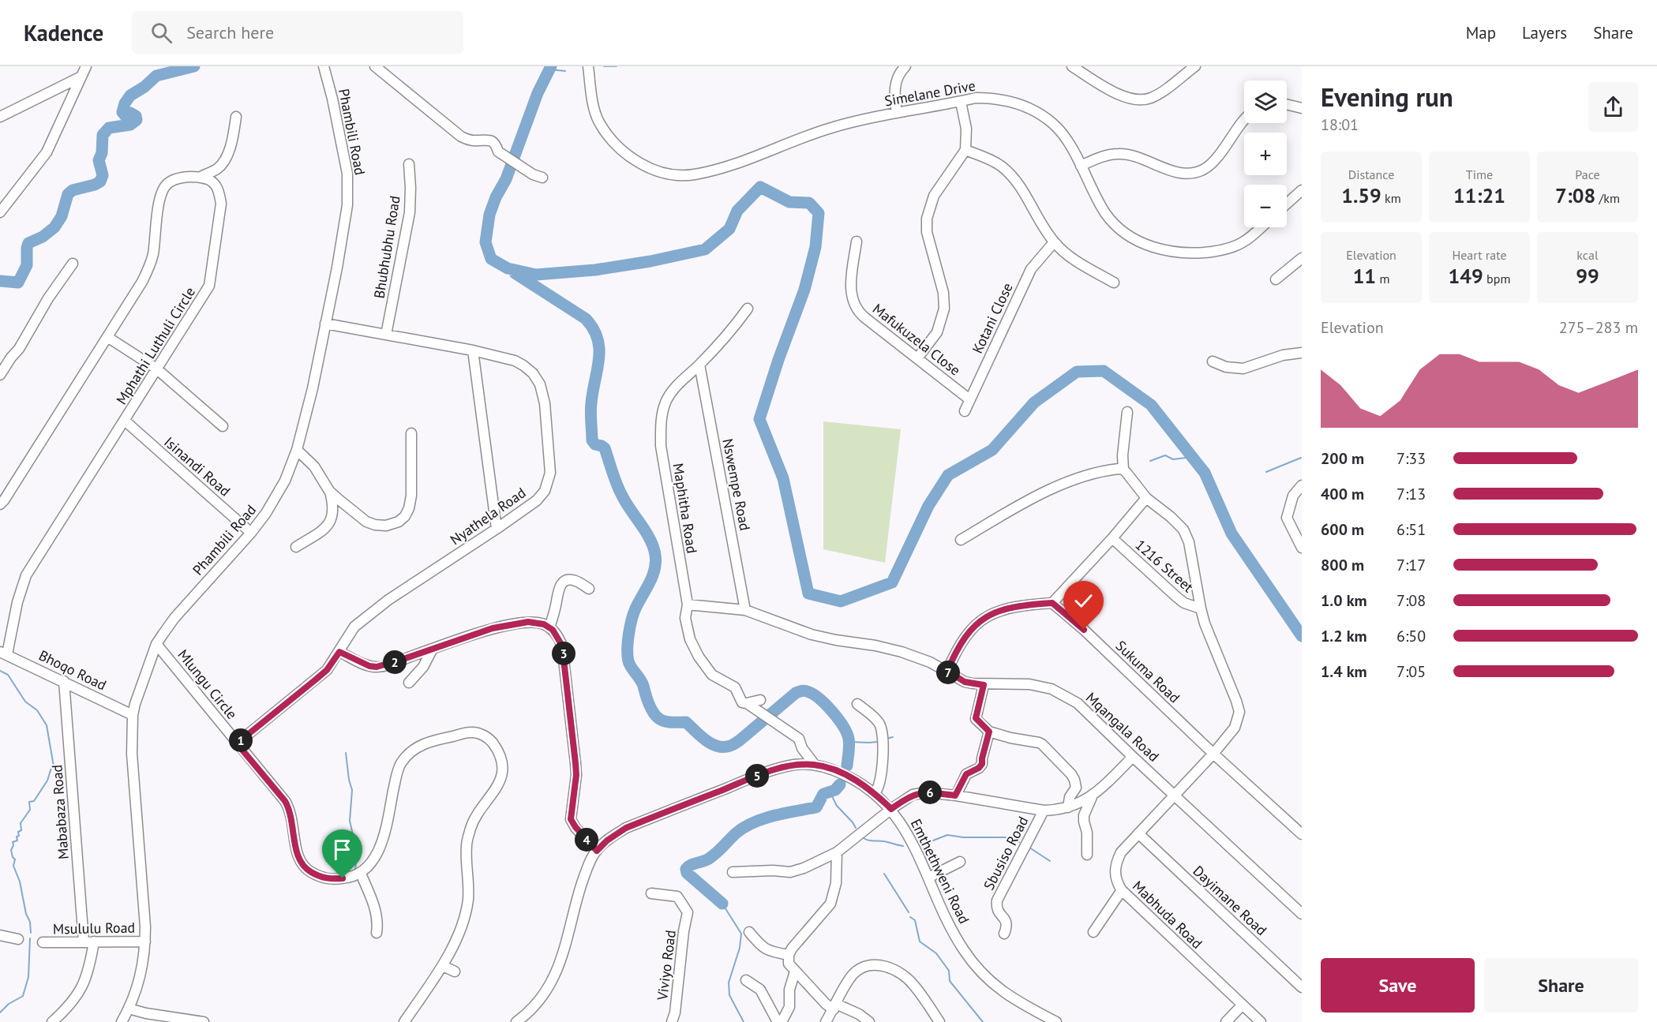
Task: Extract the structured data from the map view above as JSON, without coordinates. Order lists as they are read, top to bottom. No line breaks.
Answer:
{"streets":{"street":["Simelane Drive","Phambili Road","Bhubhubhu Road","Kotani Close","Mafukuzela Close","Mphathi Luthuli Circle","Isinandi Road","Nswempe Road","Maphitha Road","Nyathela Road","1216 Street","Bhoqo Road","Sukuma Road","Mlungu Circle","Mqangala Road","Mababaza Road","Sbusiso Road","Emthethweni Road","Dayimane Road","Mabhuda Road","Msululu Road","Viviyo Road"]},"crossings":[["Phambili Road","Isinandi Road"],["Phambili Road","Nyathela Road"],["Phambili Road","Bhoqo Road"],["Phambili Road","Mlungu Circle"],["Phambili Road","Msululu Road"],["Bhubhubhu Road","Nyathela Road"],["Kotani Close","Mafukuzela Close"],["Mphathi Luthuli Circle","Isinandi Road"],["Mphathi Luthuli Circle","Bhoqo Road"],["Nswempe Road","Maphitha Road"],["Nswempe Road","Mqangala Road"],["Maphitha Road","Mqangala Road"],["Nyathela Road","Mlungu Circle"],["1216 Street","Mabhuda Road"],["Bhoqo Road","Mababaza Road"],["Sukuma Road","Mabhuda Road"],["Mqangala Road","Mabhuda Road"],["Mababaza Road","Msululu Road"],["Dayimane Road","Mabhuda Road"]],"page":{"header":"Kadence","search":"Search here","nav":["Map","Layers","Share"],"heading":["Evening run","18:01"],"map_buttons":["+","−"],"stats":[["Distance","1.59 km"],["Time","11:21"],["Pace","7:08 /km"],["Elevation","11 m"],["Heart rate","149 bpm"],["kcal","99"]],"chart":["Elevation","275–283 m"],"list":[{"name":"200 m","note":"7:33"},{"name":"400 m","note":"7:13"},{"name":"600 m","note":"6:51"},{"name":"800 m","note":"7:17"},{"name":"1.0 km","note":"7:08"},{"name":"1.2 km","note":"6:50"},{"name":"1.4 km","note":"7:05"}],"pins":["3","2","7","1","5","6","4"],"buttons":["Save","Share"]}}
